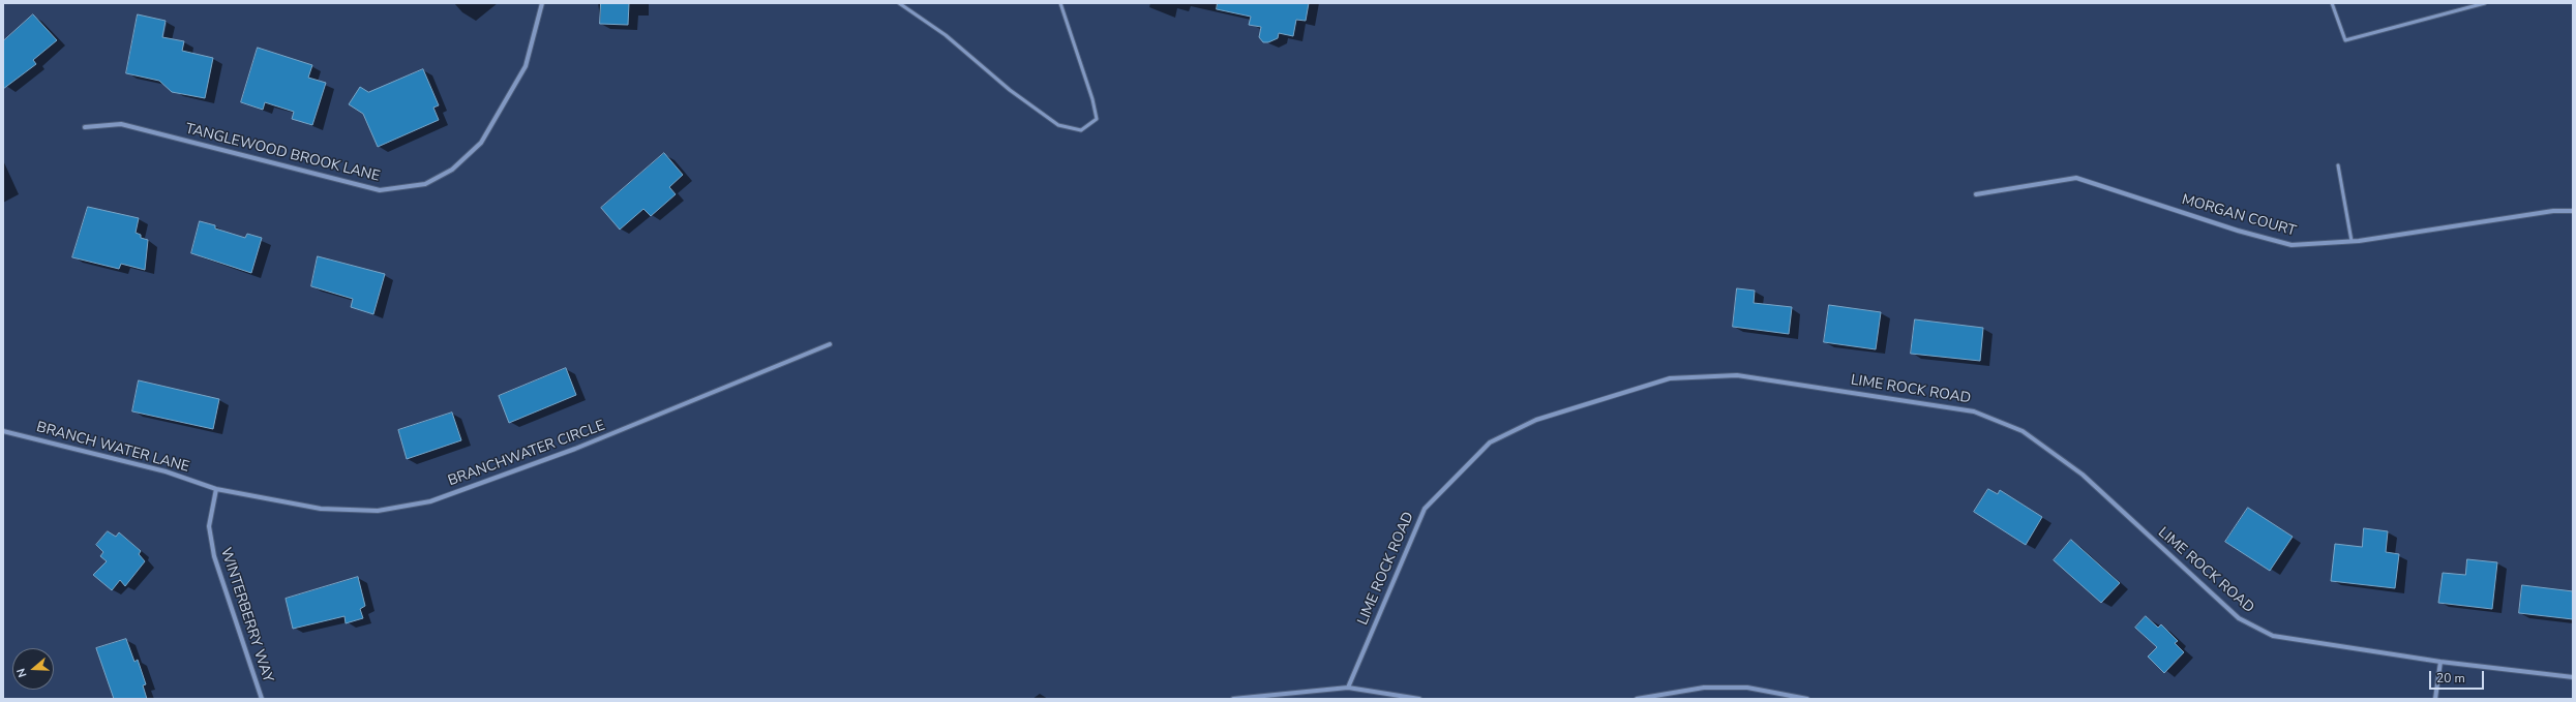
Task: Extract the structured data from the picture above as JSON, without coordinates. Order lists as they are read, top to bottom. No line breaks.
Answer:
{"streets":{"street":["TANGLEWOOD BROOK LANE","MORGAN COURT","LIME ROCK ROAD","BRANCH WATER LANE","BRANCHWATER CIRCLE","WINTERBERRY WAY"]},"crossings":[["BRANCH WATER LANE","BRANCHWATER CIRCLE"],["BRANCH WATER LANE","WINTERBERRY WAY"],["BRANCHWATER CIRCLE","WINTERBERRY WAY"]],"scale_bar":"20 m","north":"left"}
